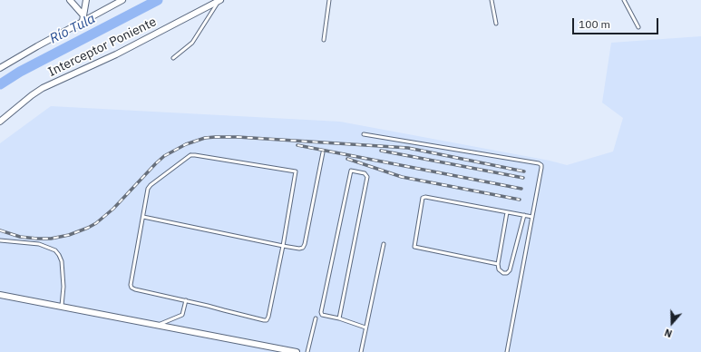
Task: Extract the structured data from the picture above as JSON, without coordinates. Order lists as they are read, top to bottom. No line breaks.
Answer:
{"streets":{"street":["Interceptor Poniente"]},"water":["Río Tula"],"scale_bar":"100 m","north":"bottom"}
